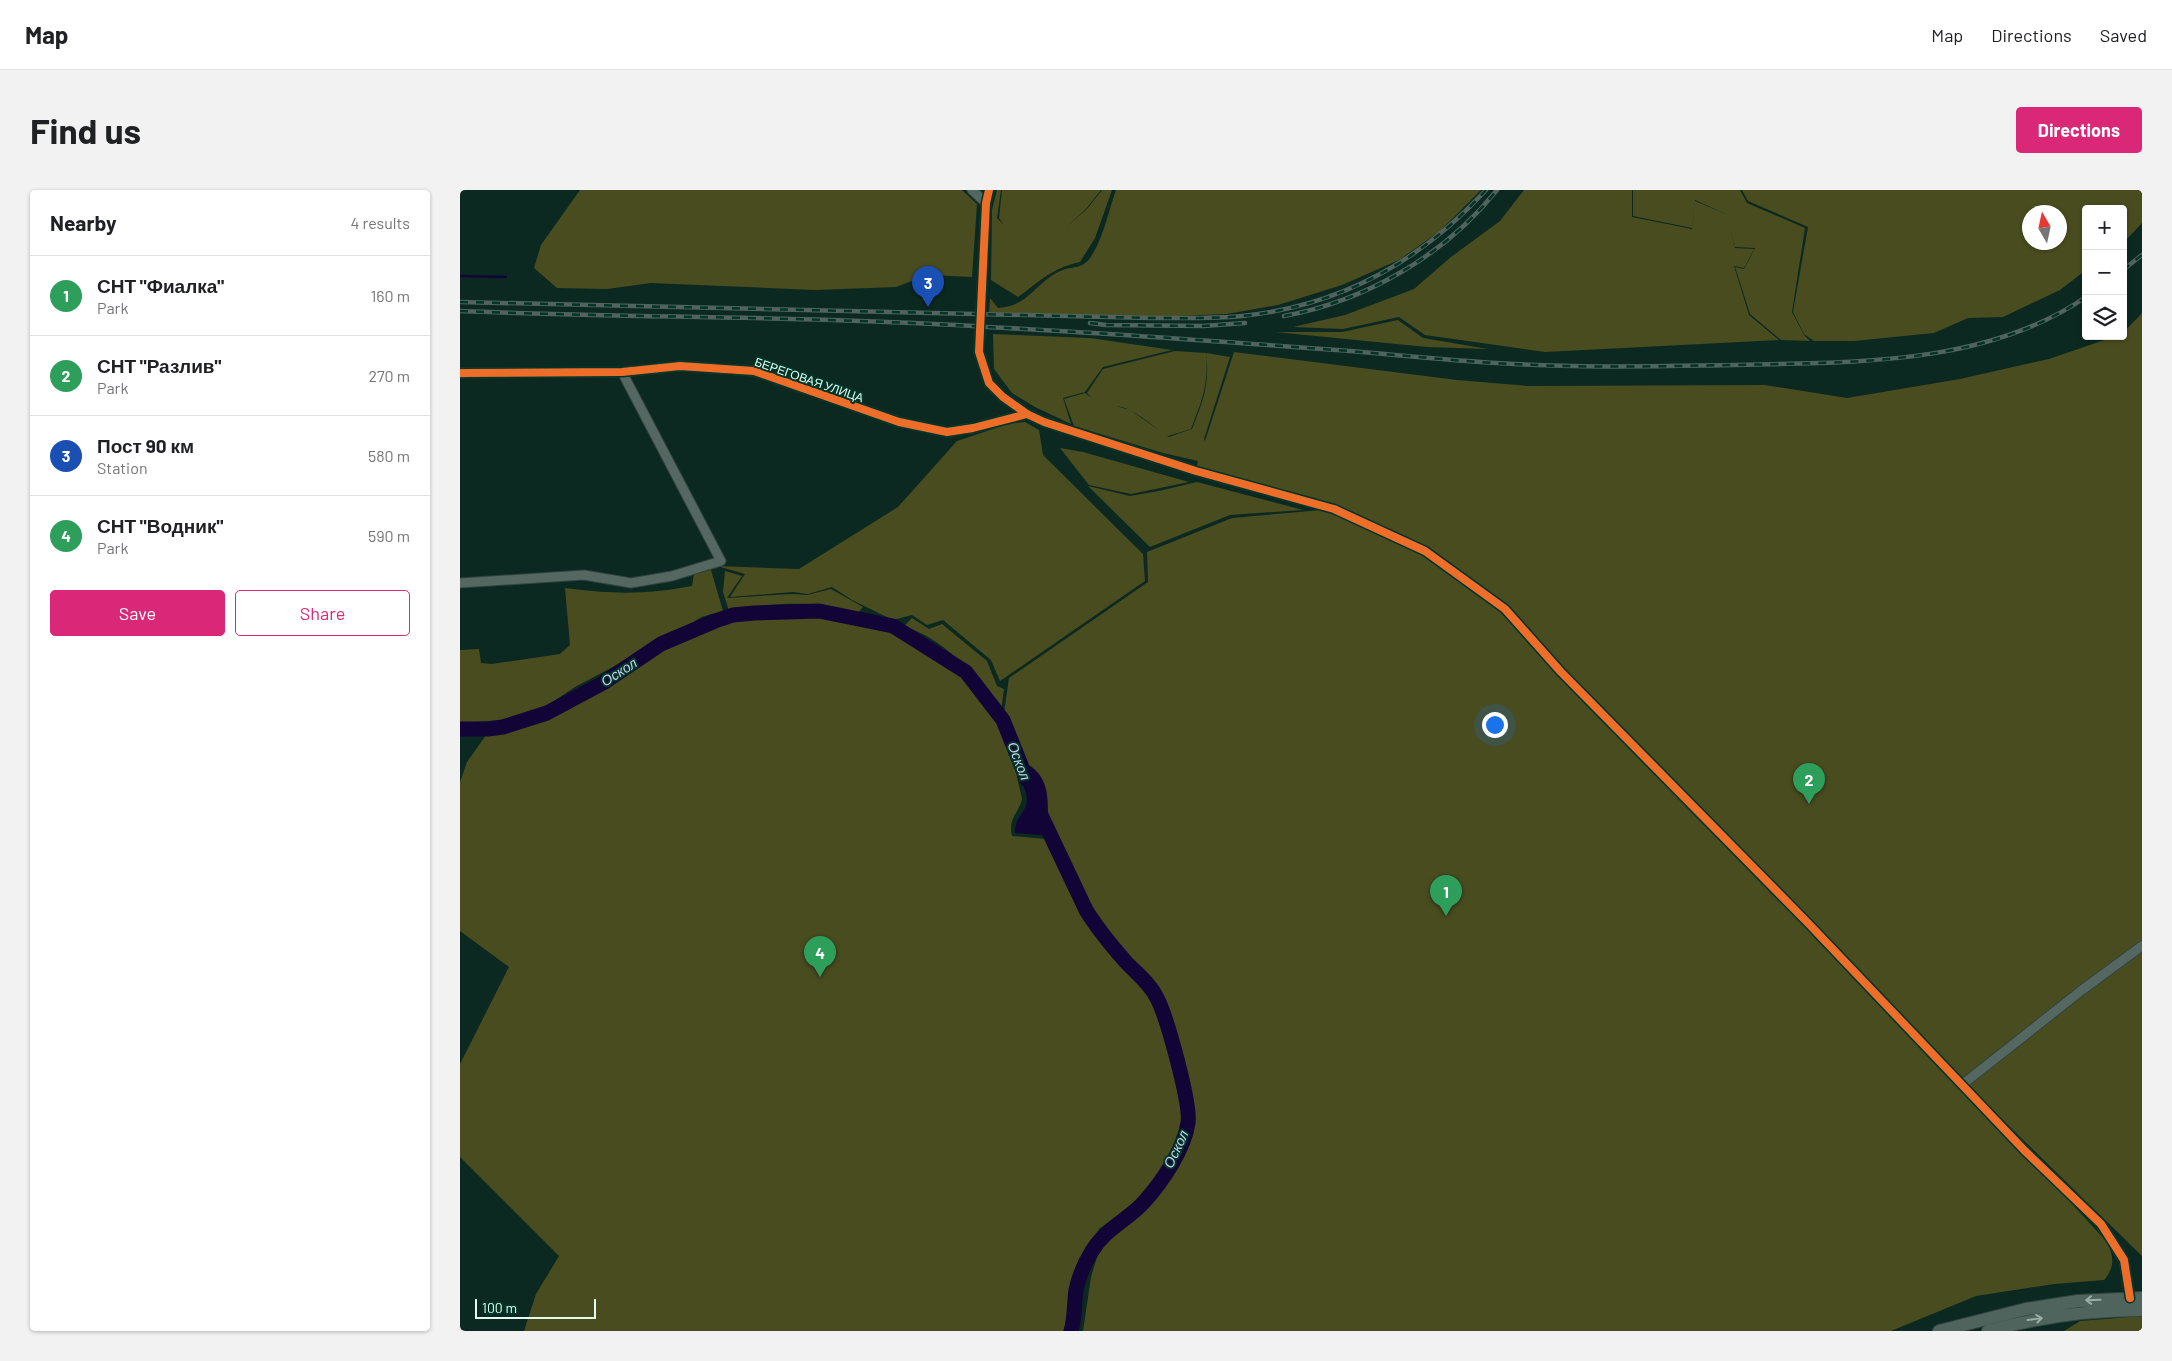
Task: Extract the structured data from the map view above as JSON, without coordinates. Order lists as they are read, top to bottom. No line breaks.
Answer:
{"streets":{"street":["БЕРЕГОВАЯ УЛИЦА"]},"water":["Оскол"],"scale_bar":"100 m","north":"top","page":{"header":"Map","nav":["Map","Directions","Saved"],"buttons":["Directions",["Save","Share"]],"title":"Find us","heading":["Nearby","4 results"],"map_buttons":["+","−"],"list":[{"mark":"1","name":"СНТ \"Фиалка\"","note":"Park","value":"160 m"},{"mark":"2","name":"СНТ \"Разлив\"","note":"Park","value":"270 m"},{"mark":"3","name":"Пост 90 км","note":"Station","value":"580 m"},{"mark":"4","name":"СНТ \"Водник\"","note":"Park","value":"590 m"}],"pins":["3","2","1","4"],"scale":"100 m"}}
